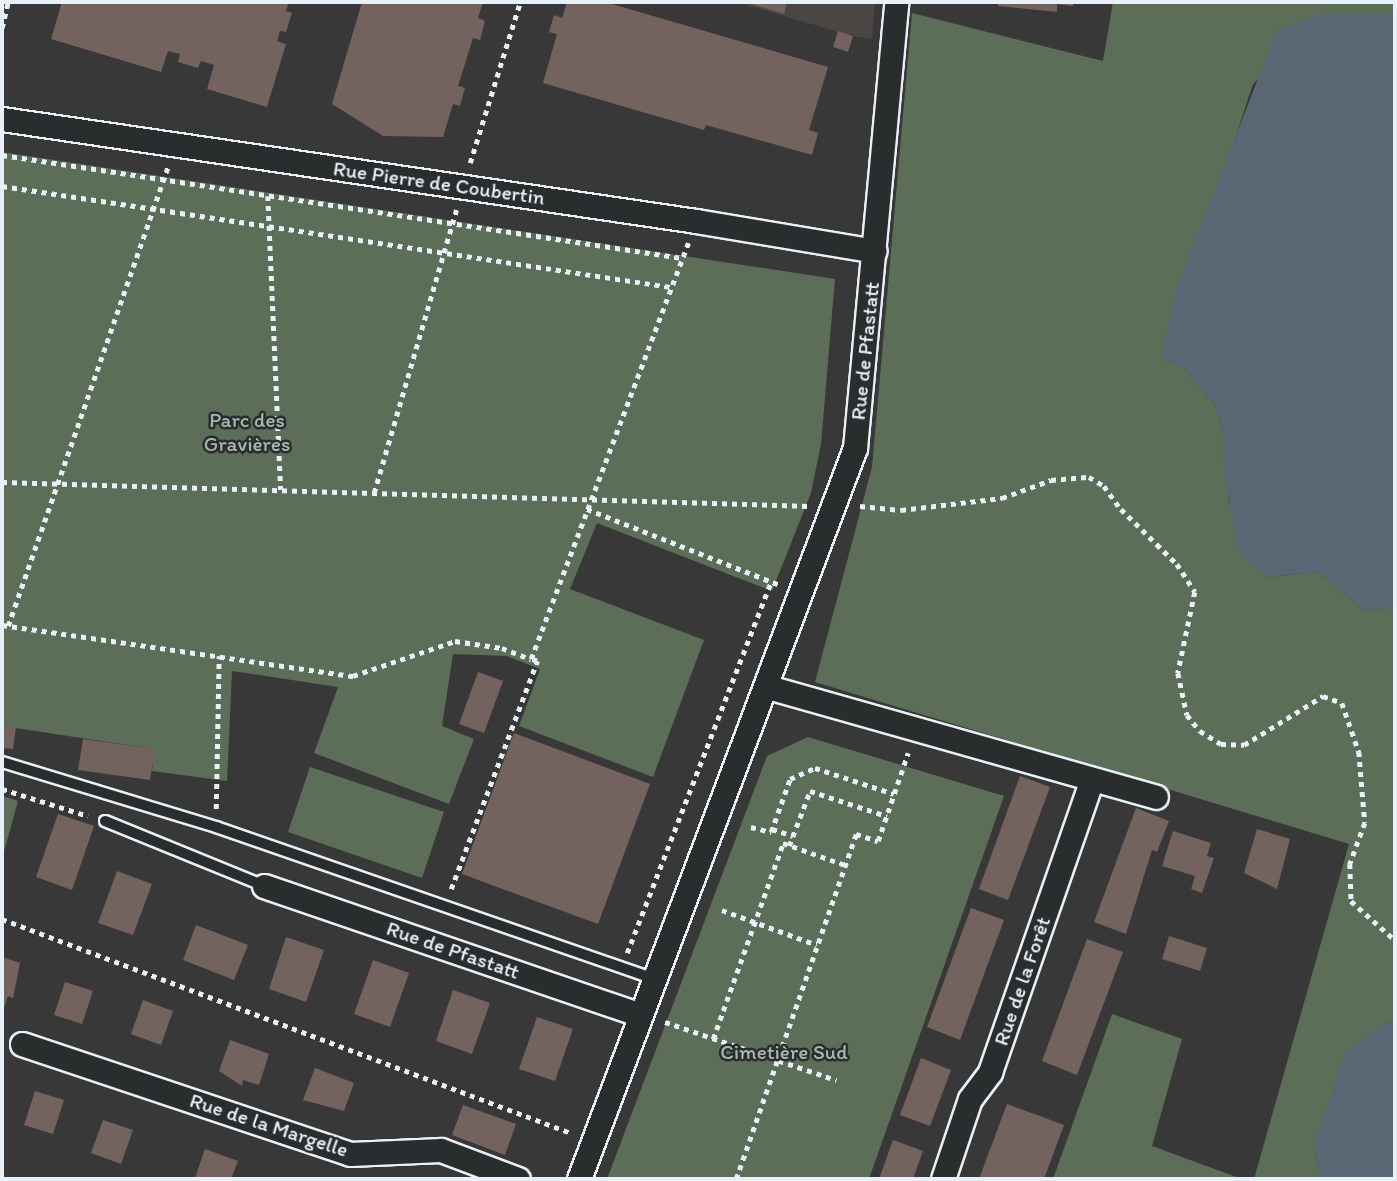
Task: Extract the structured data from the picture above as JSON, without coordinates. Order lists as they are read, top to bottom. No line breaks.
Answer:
{"streets":{"street":["Rue Pierre de Coubertin","Rue de Pfastatt","Rue de la Forêt","Rue de la Margelle"]},"crossings":[["Rue Pierre de Coubertin","Rue de Pfastatt"]],"parks":["Parc des Gravières","Cimetière Sud"]}
